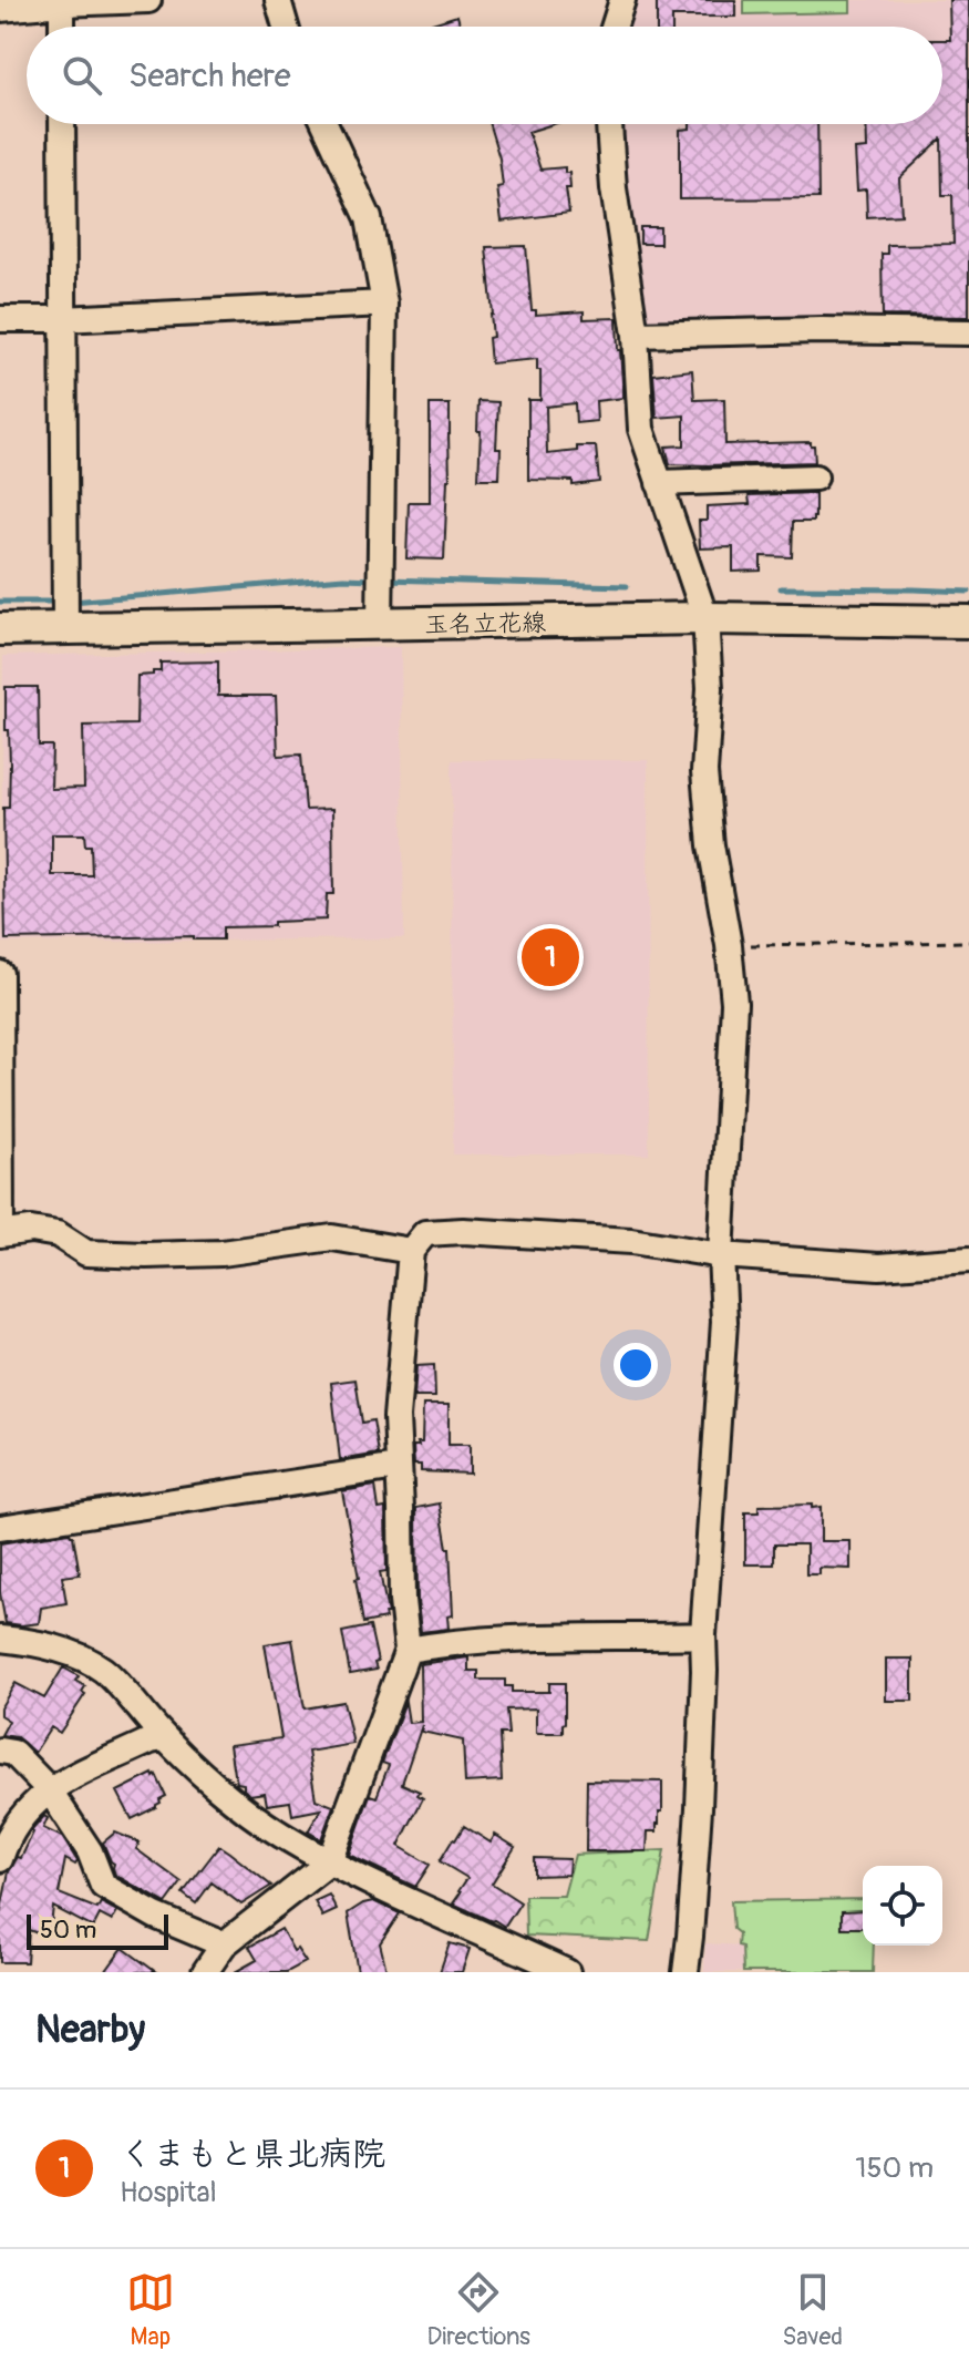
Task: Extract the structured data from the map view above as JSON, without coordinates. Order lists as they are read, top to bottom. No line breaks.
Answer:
{"streets":{"main road":["玉名立花線"]},"scale_bar":"50 m","page":{"search":"Search here","pins":"1","scale":"50 m","heading":"Nearby","list":[{"mark":"1","name":"くまもと県北病院","note":"Hospital","value":"150 m"}],"nav":["Map","Directions","Saved"]}}
